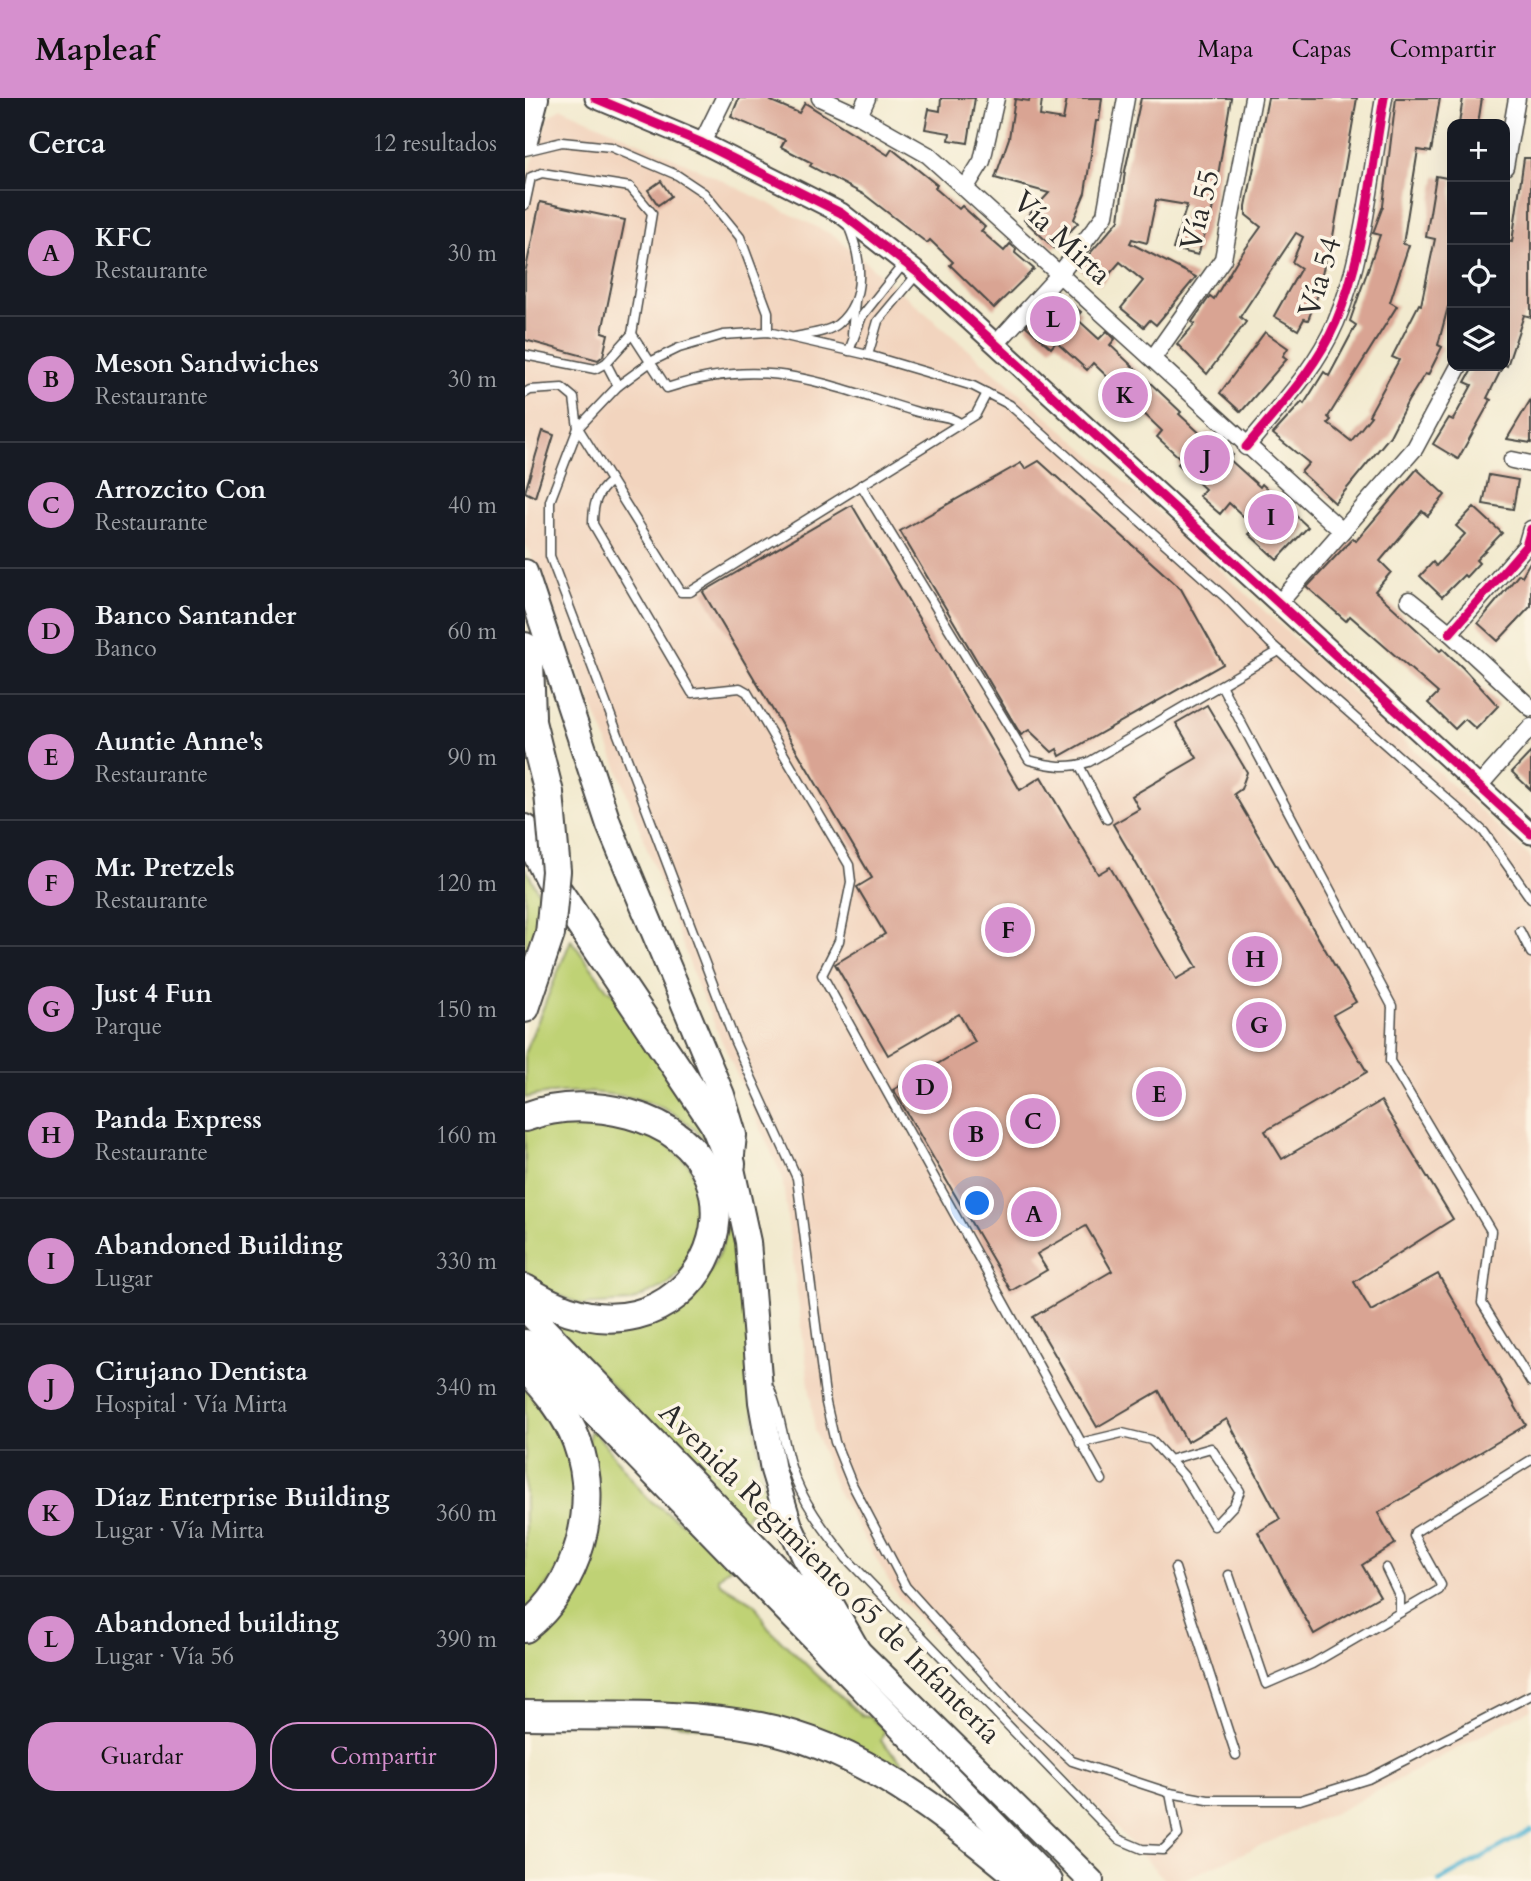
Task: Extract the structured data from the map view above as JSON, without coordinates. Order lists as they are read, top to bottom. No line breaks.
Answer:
{"streets":{"main road":["Avenida Regimiento 65 de Infantería"],"street":["Vía 55","Vía Mirta","Vía 54"]},"crossings":[["Vía 55","Vía Mirta"],["Vía Mirta","Vía 54"]],"page":{"header":"Mapleaf","nav":["Mapa","Capas","Compartir"],"heading":["Cerca","12 resultados"],"map_buttons":["+","−"],"list":[{"mark":"A","name":"KFC","note":"Restaurante","value":"30 m"},{"mark":"B","name":"Meson Sandwiches","note":"Restaurante","value":"30 m"},{"mark":"C","name":"Arrozcito Con","note":"Restaurante","value":"40 m"},{"mark":"D","name":"Banco Santander","note":"Banco","value":"60 m"},{"mark":"E","name":"Auntie Anne's","note":"Restaurante","value":"90 m"},{"mark":"F","name":"Mr. Pretzels","note":"Restaurante","value":"120 m"},{"mark":"G","name":"Just 4 Fun","note":"Parque","value":"150 m"},{"mark":"H","name":"Panda Express","note":"Restaurante","value":"160 m"},{"mark":"I","name":"Abandoned Building","note":"Lugar","value":"330 m"},{"mark":"J","name":"Cirujano Dentista","note":"Hospital · Vía Mirta","value":"340 m"},{"mark":"K","name":"Díaz Enterprise Building","note":"Lugar · Vía Mirta","value":"360 m"},{"mark":"L","name":"Abandoned building","note":"Lugar · Vía 56","value":"390 m"}],"pins":["L","K","J","I","F","H","G","D","E","C","B","A"],"buttons":["Guardar","Compartir"]}}
